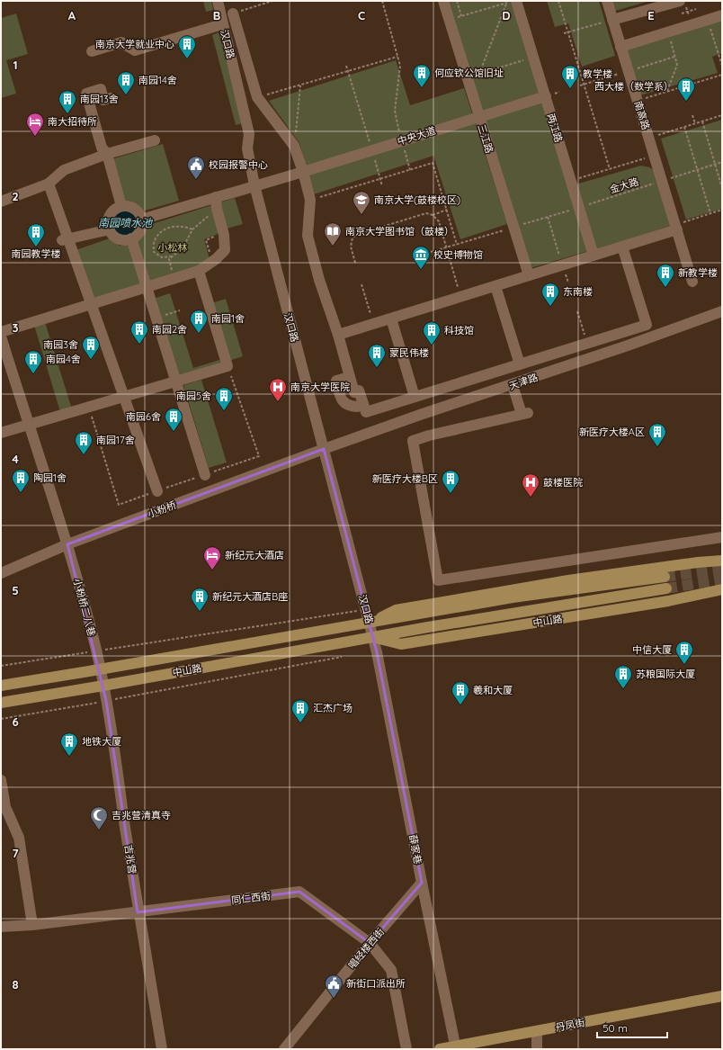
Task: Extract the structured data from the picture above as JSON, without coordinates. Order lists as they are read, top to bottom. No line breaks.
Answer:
{"streets":{"main road":["丹凤街"],"street":["汉口路","南高路","两江路","中央大道","三江路","天津路","小粉桥","小粉桥二八巷","薛家巷","吉兆营","同仁西街","唱经楼西街"],"path":["金大路"]},"crossings":[["汉口路","中央大道"],["汉口路","天津路"],["汉口路","小粉桥"],["汉口路","薛家巷"],["南高路","金大路"],["两江路","中央大道"],["中央大道","三江路"],["天津路","小粉桥"],["小粉桥","小粉桥二八巷"],["小粉桥二八巷","吉兆营"],["薛家巷","唱经楼西街"],["薛家巷","丹凤街"],["吉兆营","同仁西街"],["同仁西街","唱经楼西街"]],"water":["南园喷水池"],"parks":["小松林"],"places":{"building":["南京大学就业中心","何应钦公馆旧址","教学楼","南园14舍","西大楼（数学系）","南园13舍","南园教学楼","新教学楼","东南楼","南园1舍","南园2舍","科技馆","南园3舍","蒙民伟楼","南园4舍","南园5舍","南园6舍","新医疗大楼A区","南园17舍","陶园1舍","新医疗大楼B区","新纪元大酒店B座","中信大厦","苏粮国际大厦","羲和大厦","汇杰广场","地铁大厦"],"hotel":["南大招待所","新纪元大酒店"],"public building":["校园报警中心","新街口派出所"],"school or university":["南京大学(鼓楼校区)"],"library":["南京大学图书馆（鼓楼）"],"museum":["校史博物馆"],"hospital":["南京大学医院","鼓楼医院"],"mosque":["吉兆营清真寺"]},"scale_bar":"50 m","grid":{"columns":["A","B","C","D","E"],"rows":["1","2","3","4","5","6","7","8"]}}
